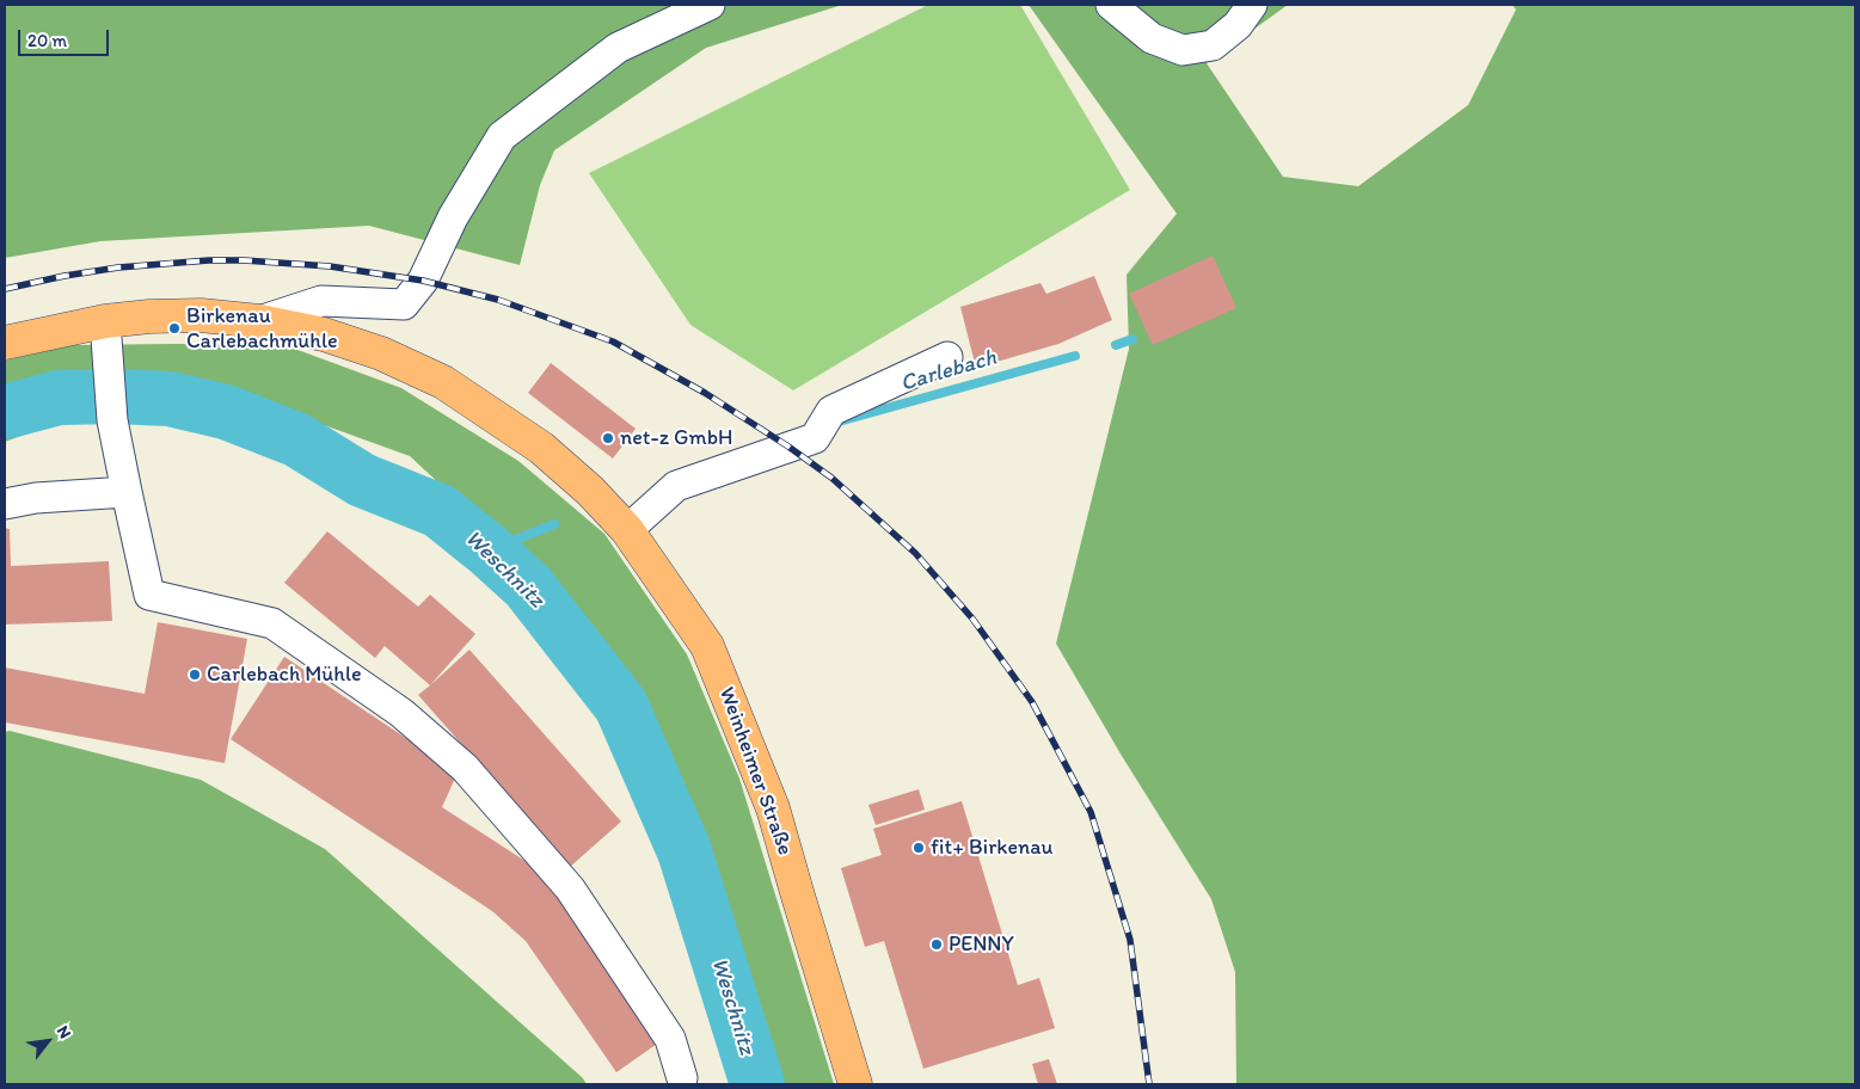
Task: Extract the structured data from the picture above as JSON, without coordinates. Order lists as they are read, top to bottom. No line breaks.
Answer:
{"streets":{"main road":["Weinheimer Straße"]},"water":["Carlebach","Weschnitz"],"places":["Birkenau Carlebachmühle","net-z GmbH","Carlebach Mühle","fit+ Birkenau","PENNY"],"scale_bar":"20 m","north":"top right"}
